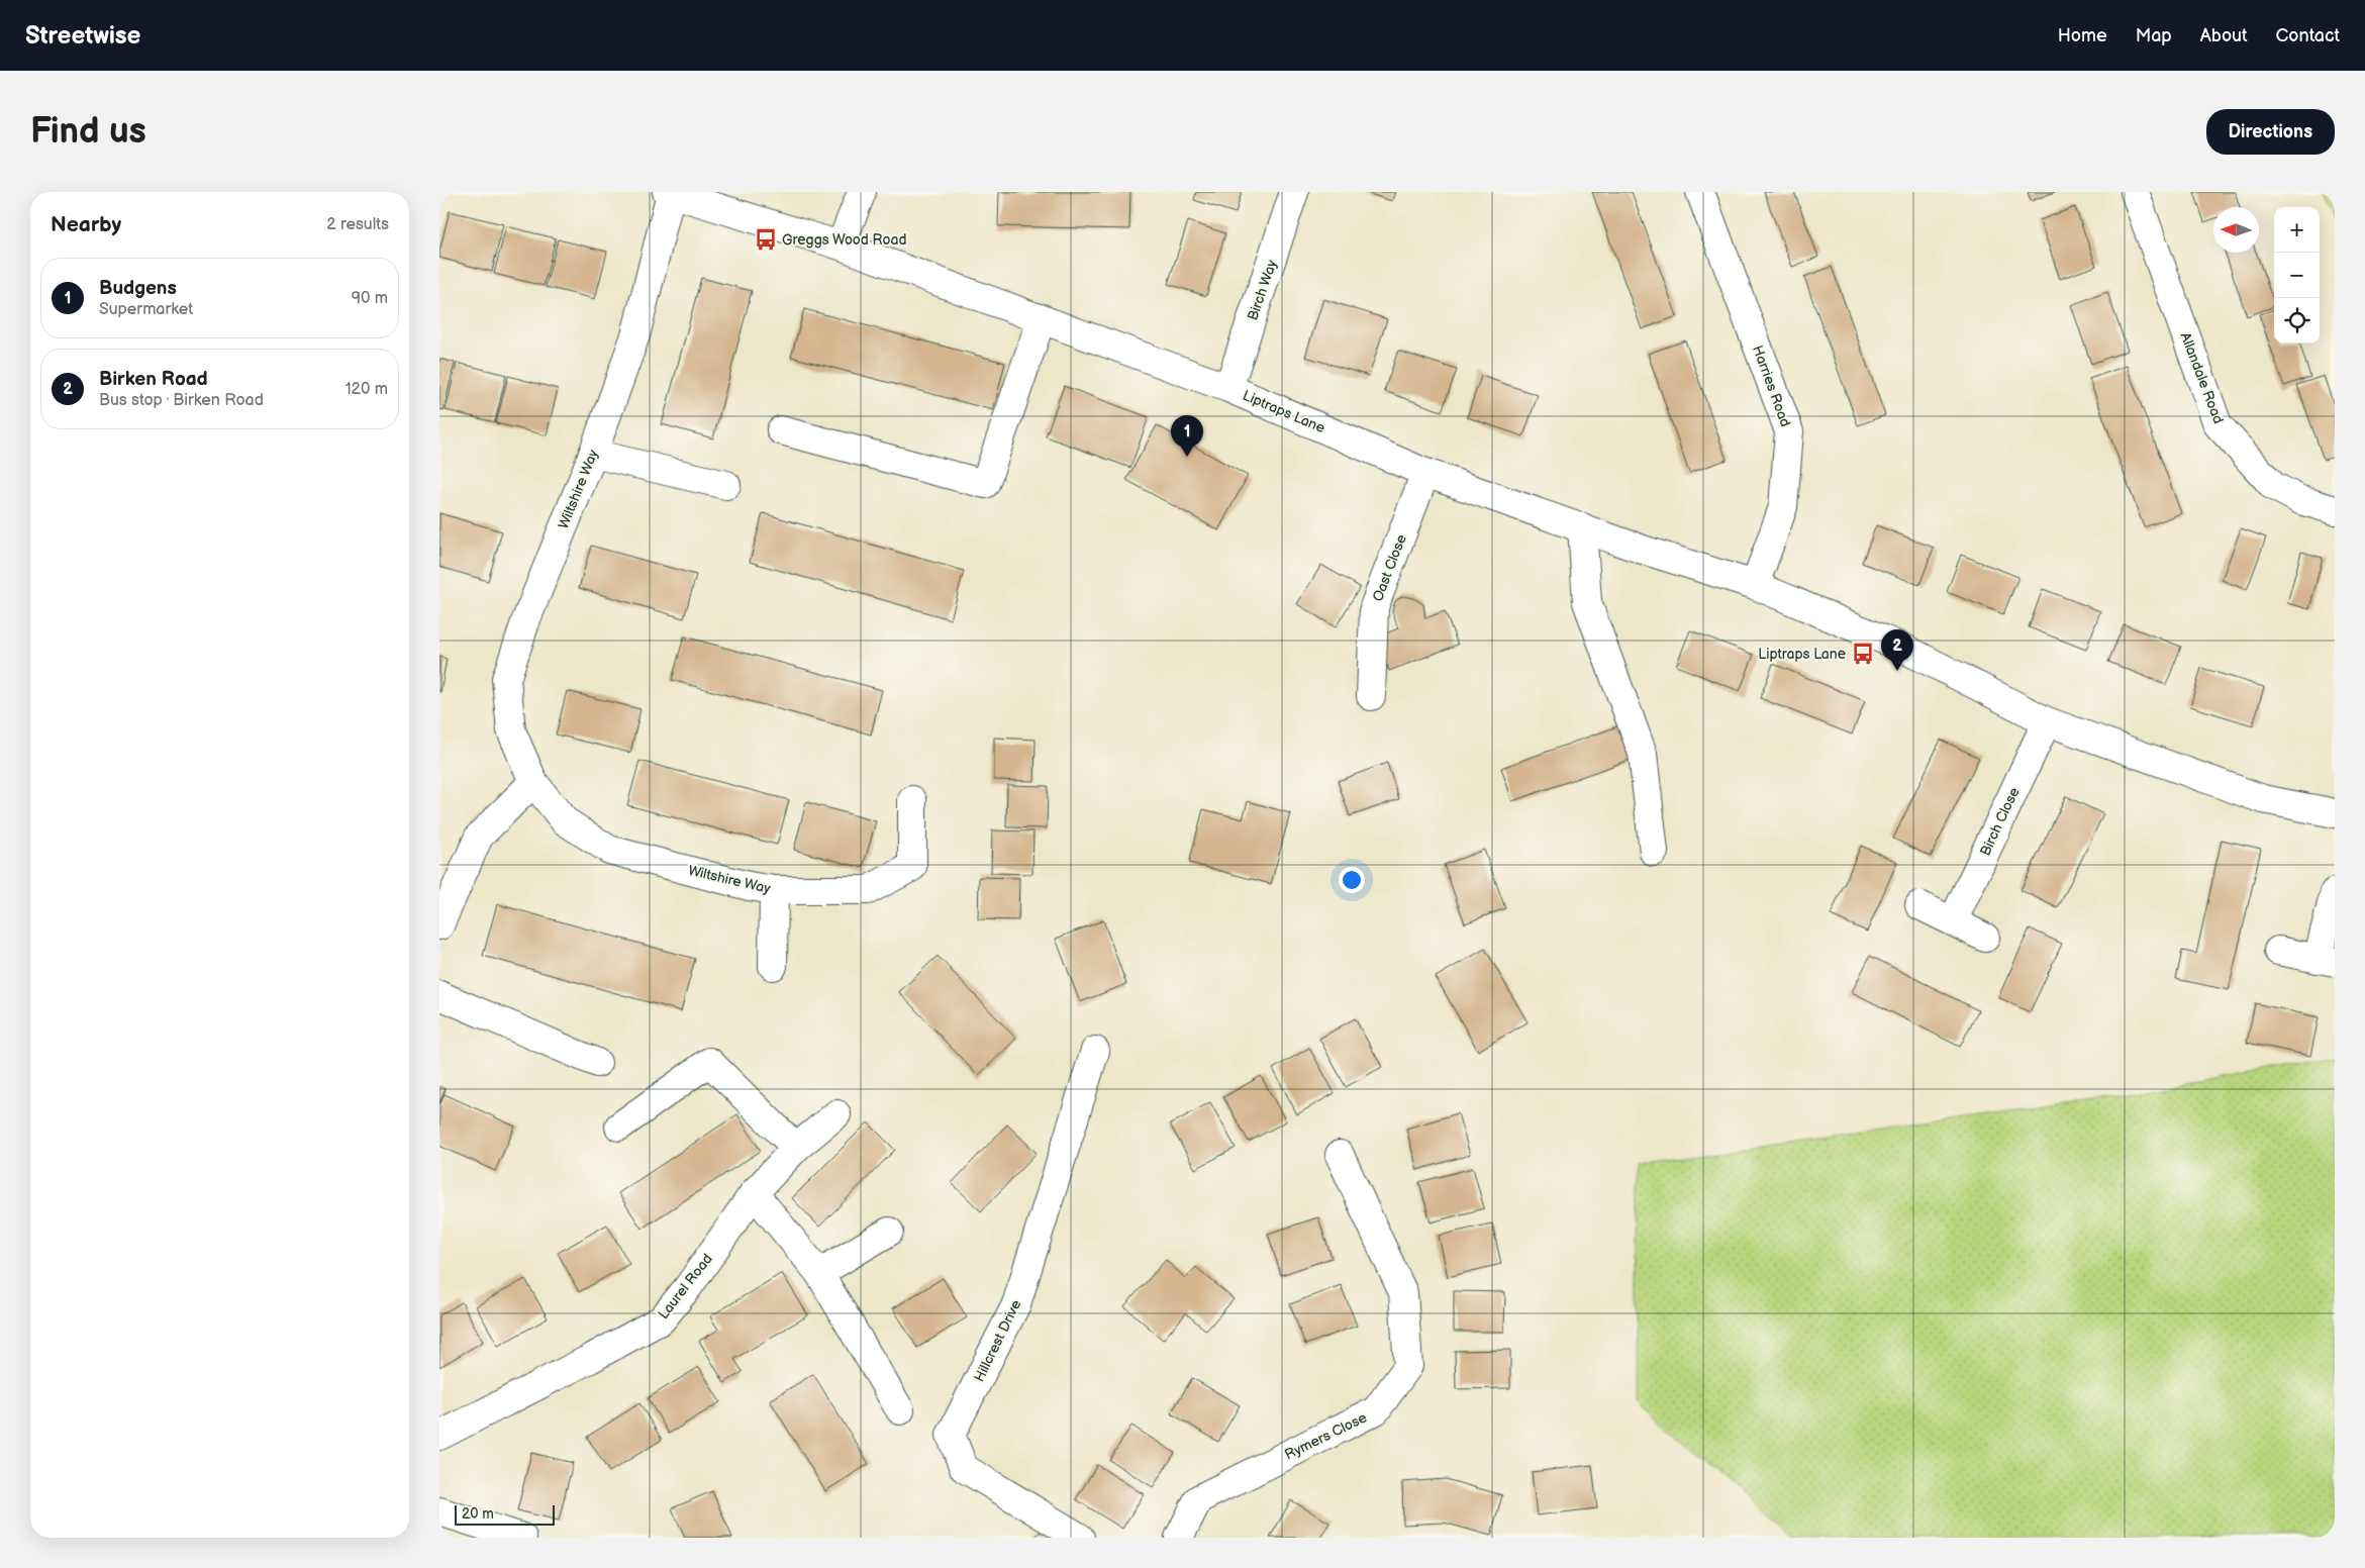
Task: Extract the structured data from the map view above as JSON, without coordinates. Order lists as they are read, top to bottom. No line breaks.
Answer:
{"streets":{"street":["Birch Way","Allandale Road","Harries Road","Liptraps Lane","Wiltshire Way","Oast Close","Birch Close","Laurel Road","Hillcrest Drive","Rymers Close"]},"crossings":[["Birch Way","Liptraps Lane"],["Harries Road","Liptraps Lane"],["Liptraps Lane","Wiltshire Way"],["Liptraps Lane","Oast Close"],["Liptraps Lane","Birch Close"]],"places":{"bus stop":["Greggs Wood Road","Liptraps Lane"]},"scale_bar":"20 m","north":"left","page":{"header":"Streetwise","nav":["Home","Map","About","Contact"],"buttons":"Directions","title":"Find us","heading":["Nearby","2 results"],"map_buttons":["+","−"],"list":[{"mark":"1","name":"Budgens","note":"Supermarket","value":"90 m"},{"mark":"2","name":"Birken Road","note":"Bus stop · Birken Road","value":"120 m"}],"pins":["1","2"],"scale":"20 m"}}
